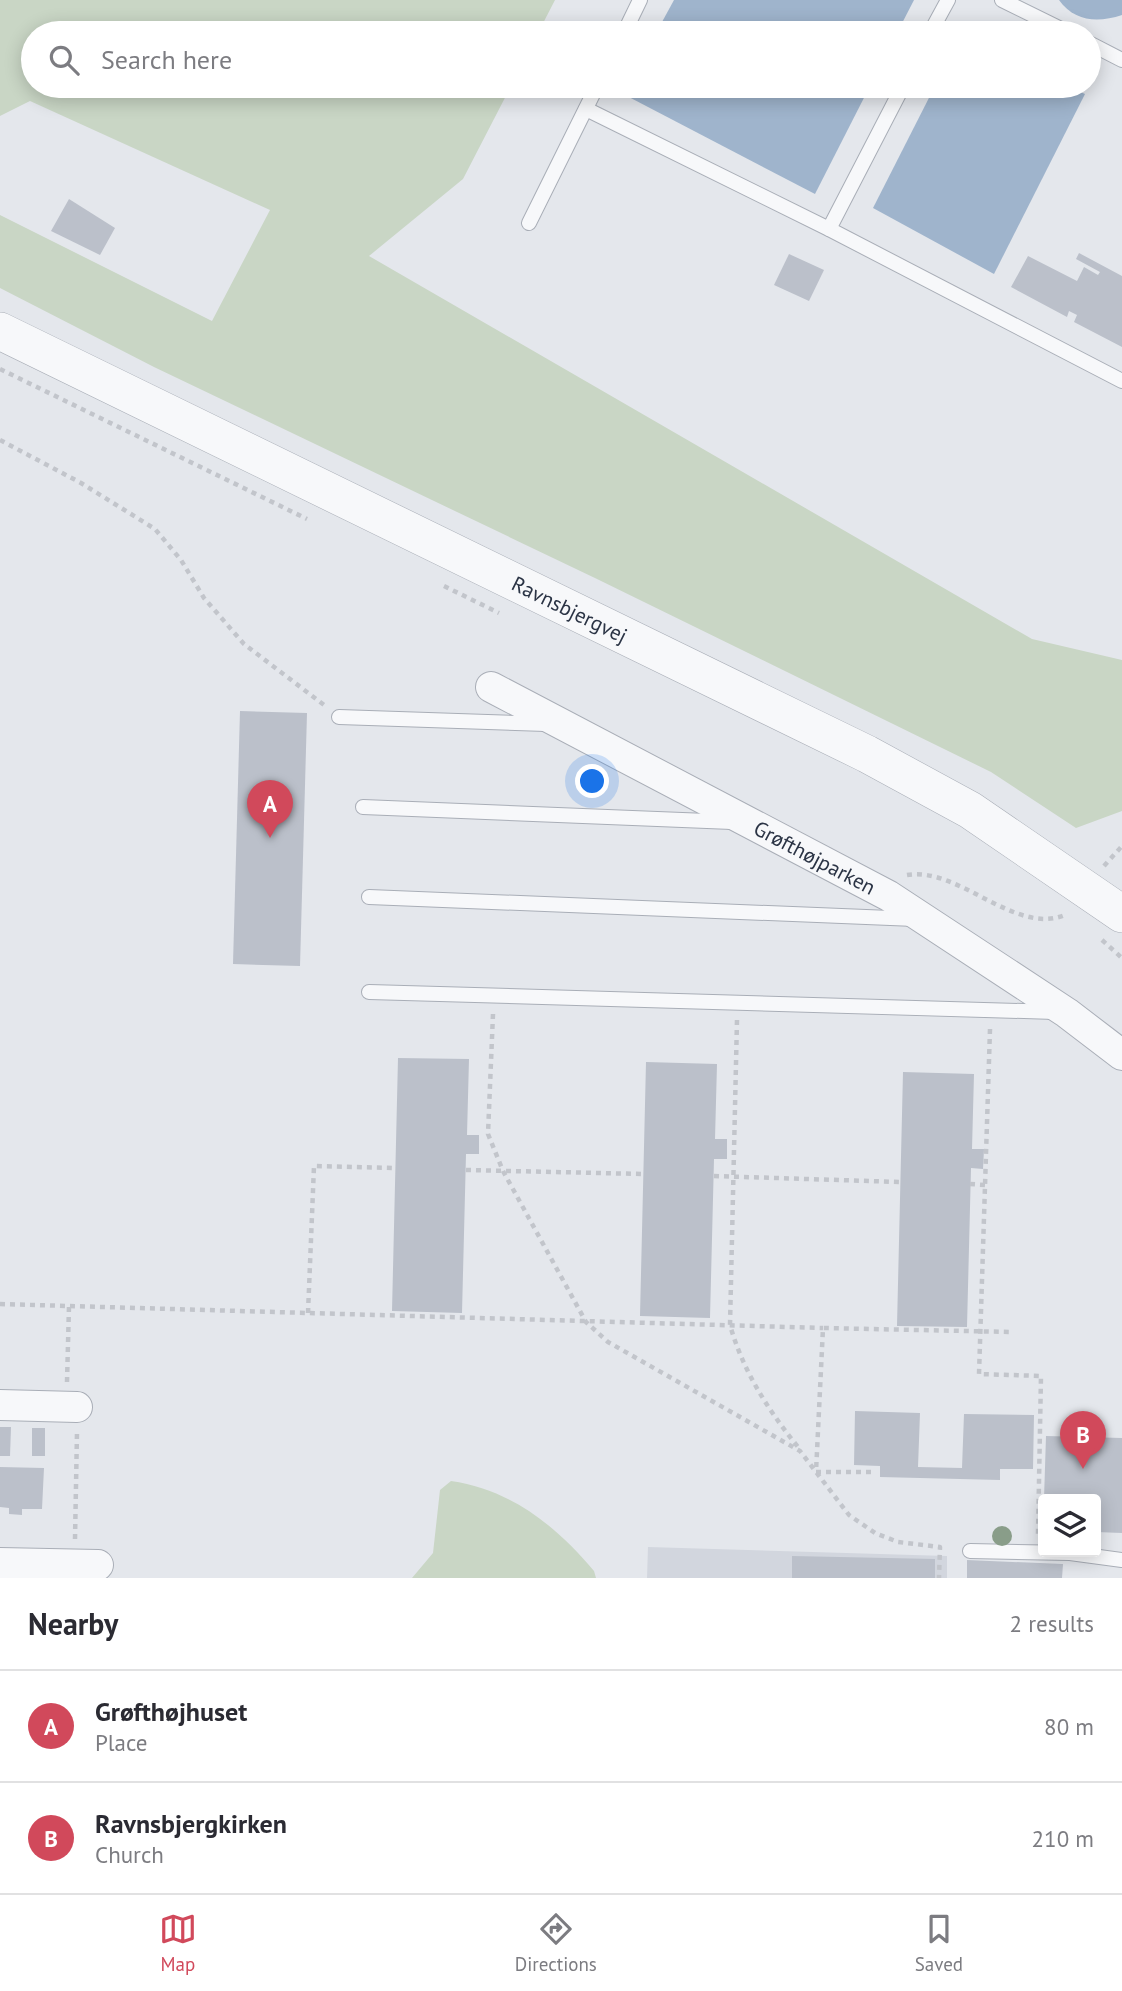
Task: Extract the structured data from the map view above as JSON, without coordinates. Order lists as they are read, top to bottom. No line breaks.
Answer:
{"streets":{"street":["Ravnsbjergvej","Grøfthøjparken"]},"page":{"search":"Search here","pins":["A","B"],"heading":["Nearby","2 results"],"list":[{"mark":"A","name":"Grøfthøjhuset","note":"Place","value":"80 m"},{"mark":"B","name":"Ravnsbjergkirken","note":"Church","value":"210 m"}],"nav":["Map","Directions","Saved"]}}
